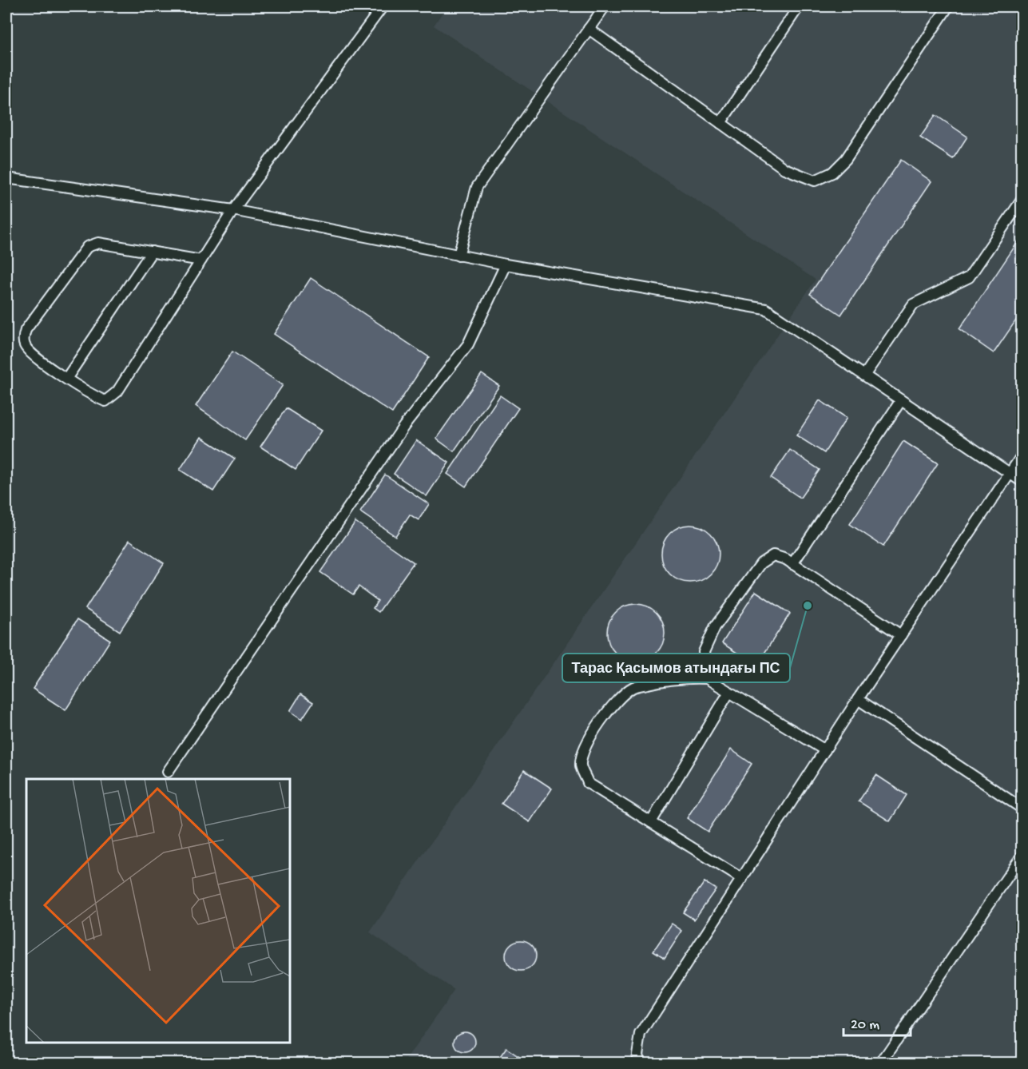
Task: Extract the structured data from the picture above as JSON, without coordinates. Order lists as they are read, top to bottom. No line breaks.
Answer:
{"places":["Тарас Қасымов атындағы ПС"],"scale_bar":"20 m"}
